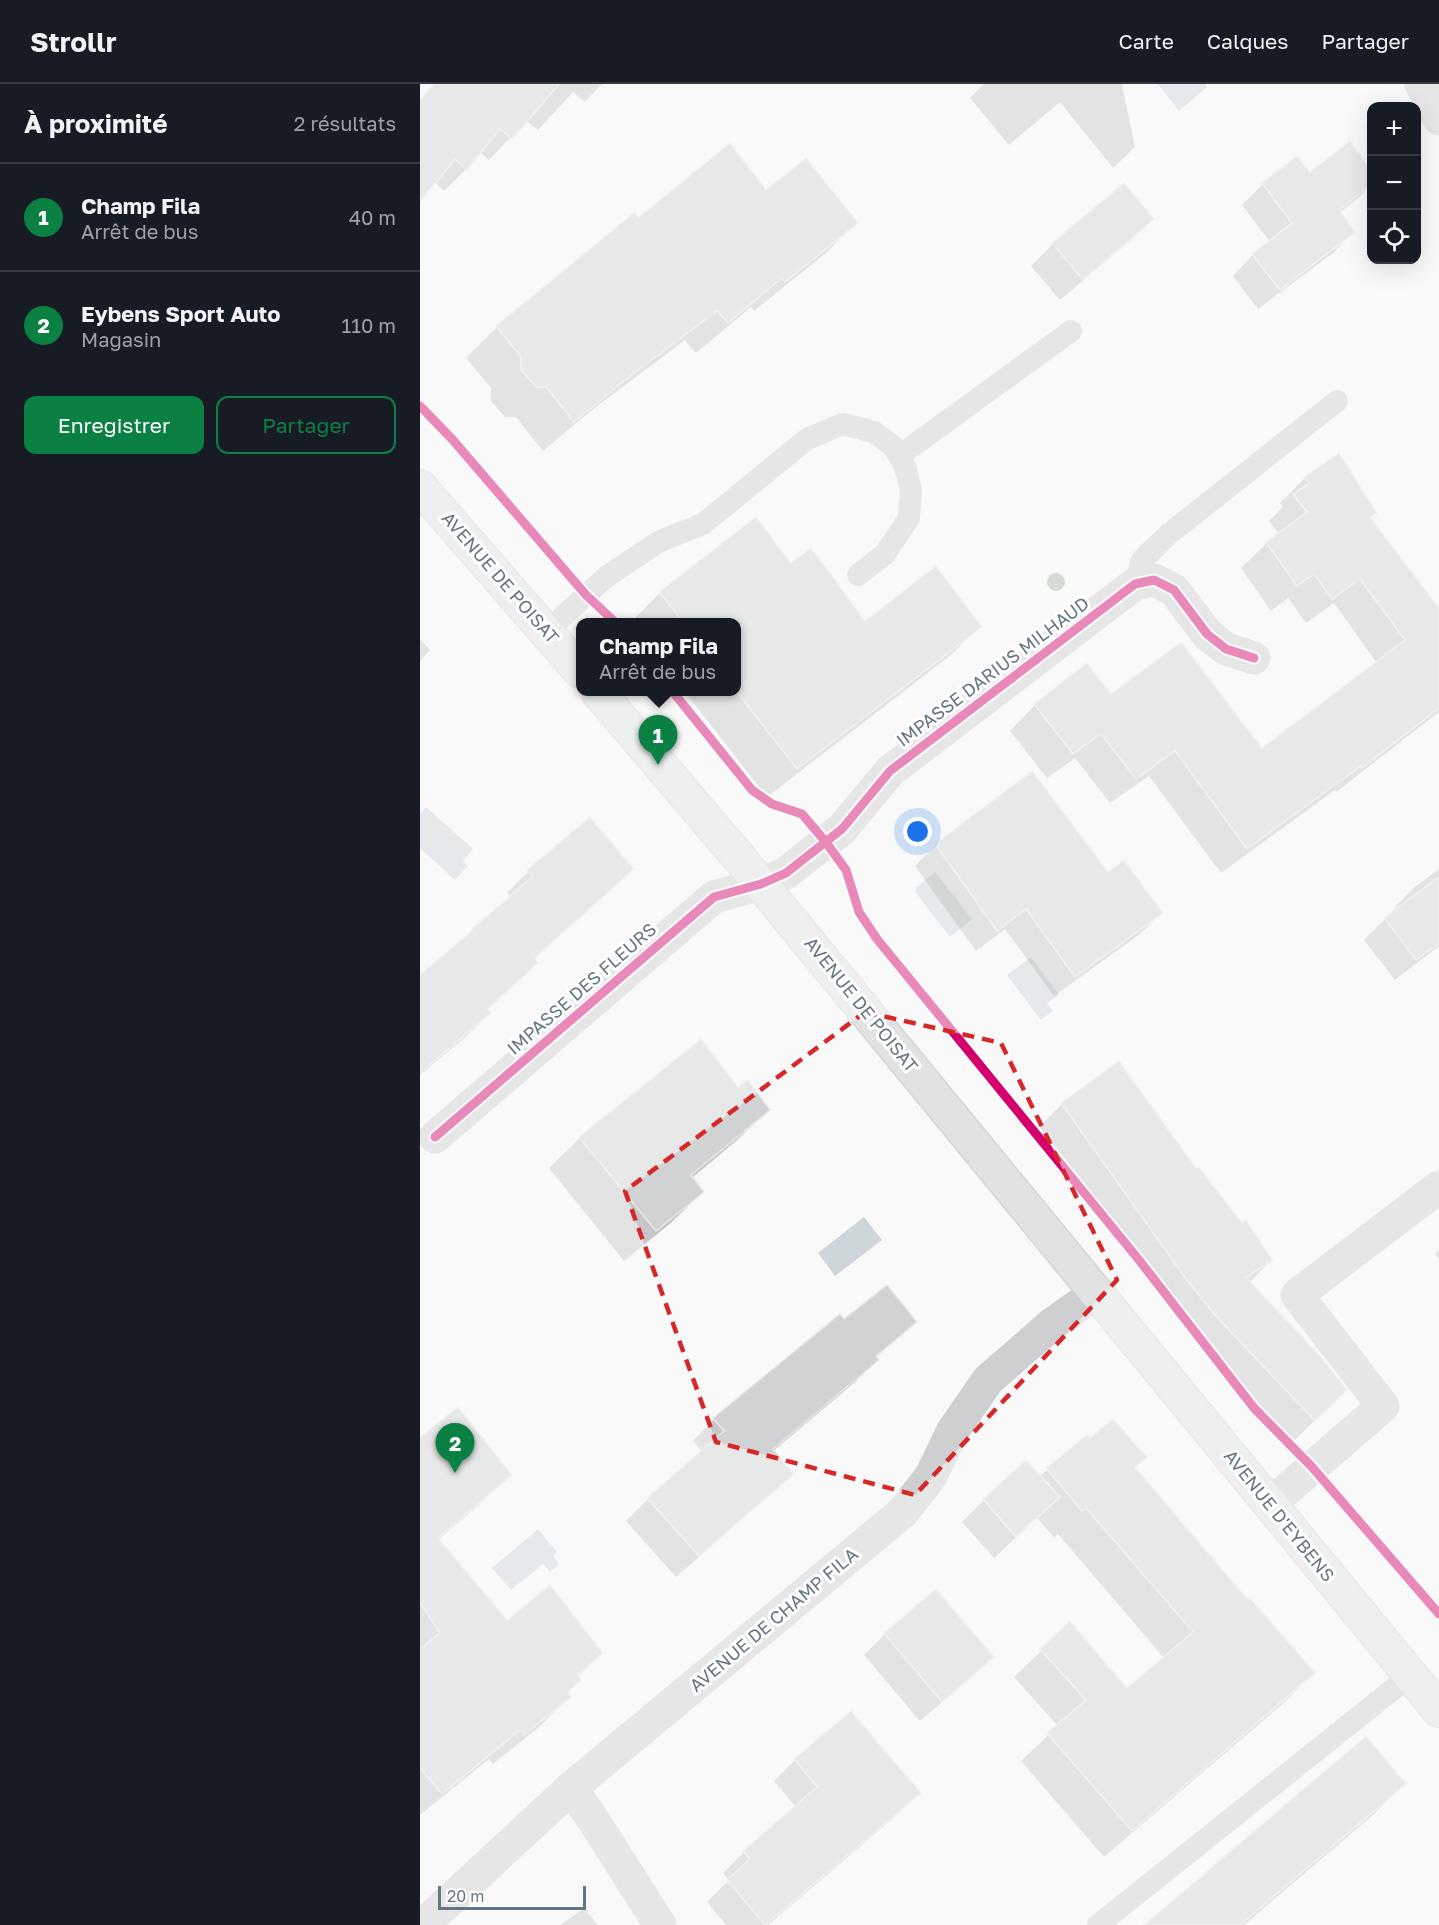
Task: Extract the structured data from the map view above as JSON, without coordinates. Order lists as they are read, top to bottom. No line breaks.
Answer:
{"streets":{"main road":["AVENUE DE POISAT","AVENUE D'EYBENS"],"street":["IMPASSE DARIUS MILHAUD","IMPASSE DES FLEURS","AVENUE DE CHAMP FILA"]},"crossings":[["AVENUE DE POISAT","IMPASSE DARIUS MILHAUD"],["AVENUE DE POISAT","IMPASSE DES FLEURS"],["AVENUE DE POISAT","AVENUE D'EYBENS"],["AVENUE DE POISAT","AVENUE DE CHAMP FILA"],["IMPASSE DARIUS MILHAUD","IMPASSE DES FLEURS"]],"scale_bar":"20 m","page":{"header":"Strollr","nav":["Carte","Calques","Partager"],"heading":["À proximité","2 résultats"],"map_buttons":["+","−"],"list":[{"mark":"1","name":"Champ Fila","note":"Arrêt de bus","value":"40 m"},{"mark":"2","name":"Eybens Sport Auto","note":"Magasin","value":"110 m"}],"buttons":["Enregistrer","Partager"],"popup":["Champ Fila","Arrêt de bus"],"pins":["1","2"],"scale":"20 m"}}
